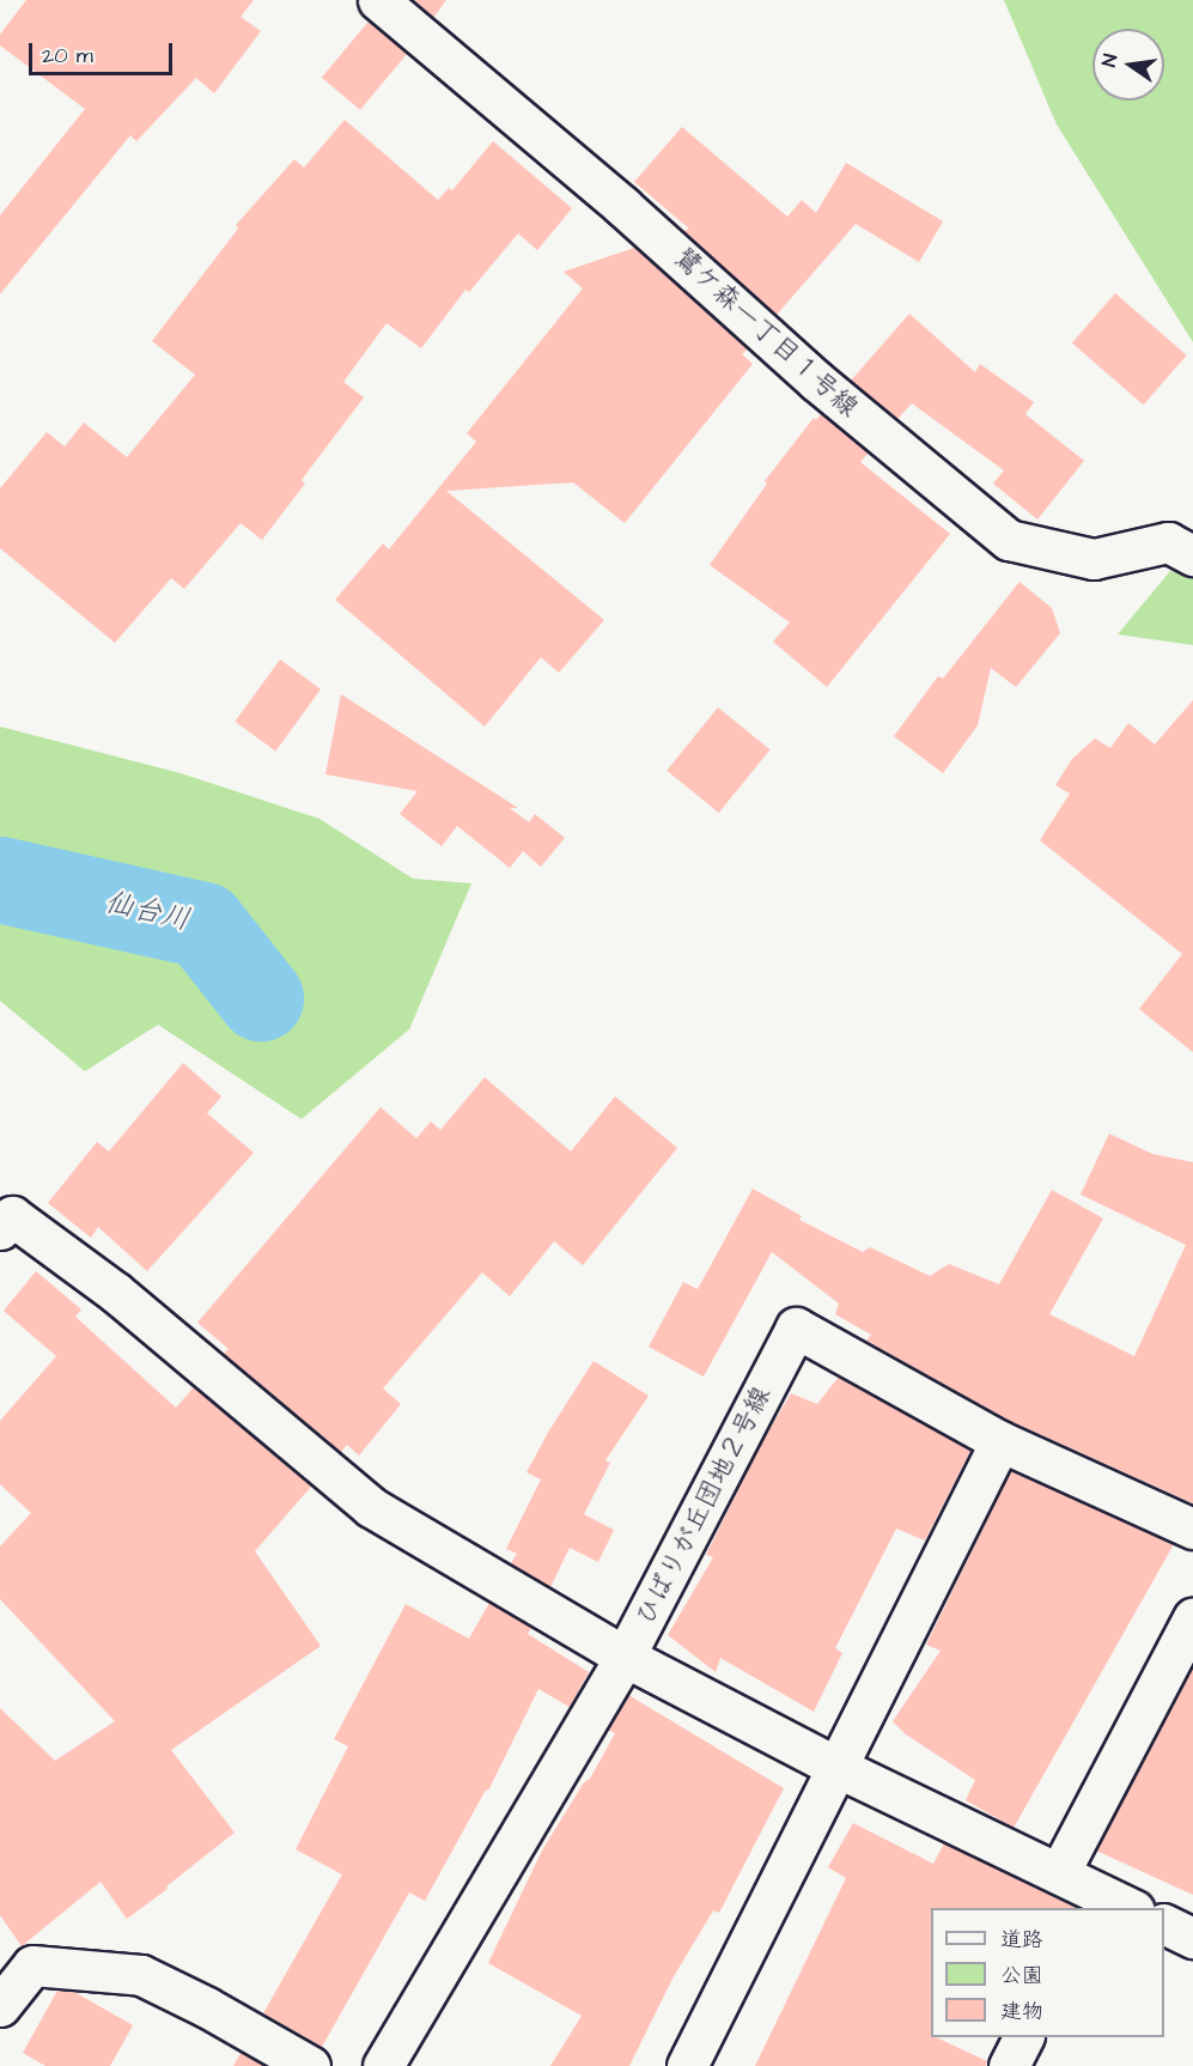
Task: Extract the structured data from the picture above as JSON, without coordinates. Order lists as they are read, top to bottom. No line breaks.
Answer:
{"streets":{"street":["鷺ケ森一丁目１号線","ひばりが丘団地２号線"]},"water":["仙台川"],"legend":["道路","公園","建物"],"scale_bar":"20 m","north":"left"}
